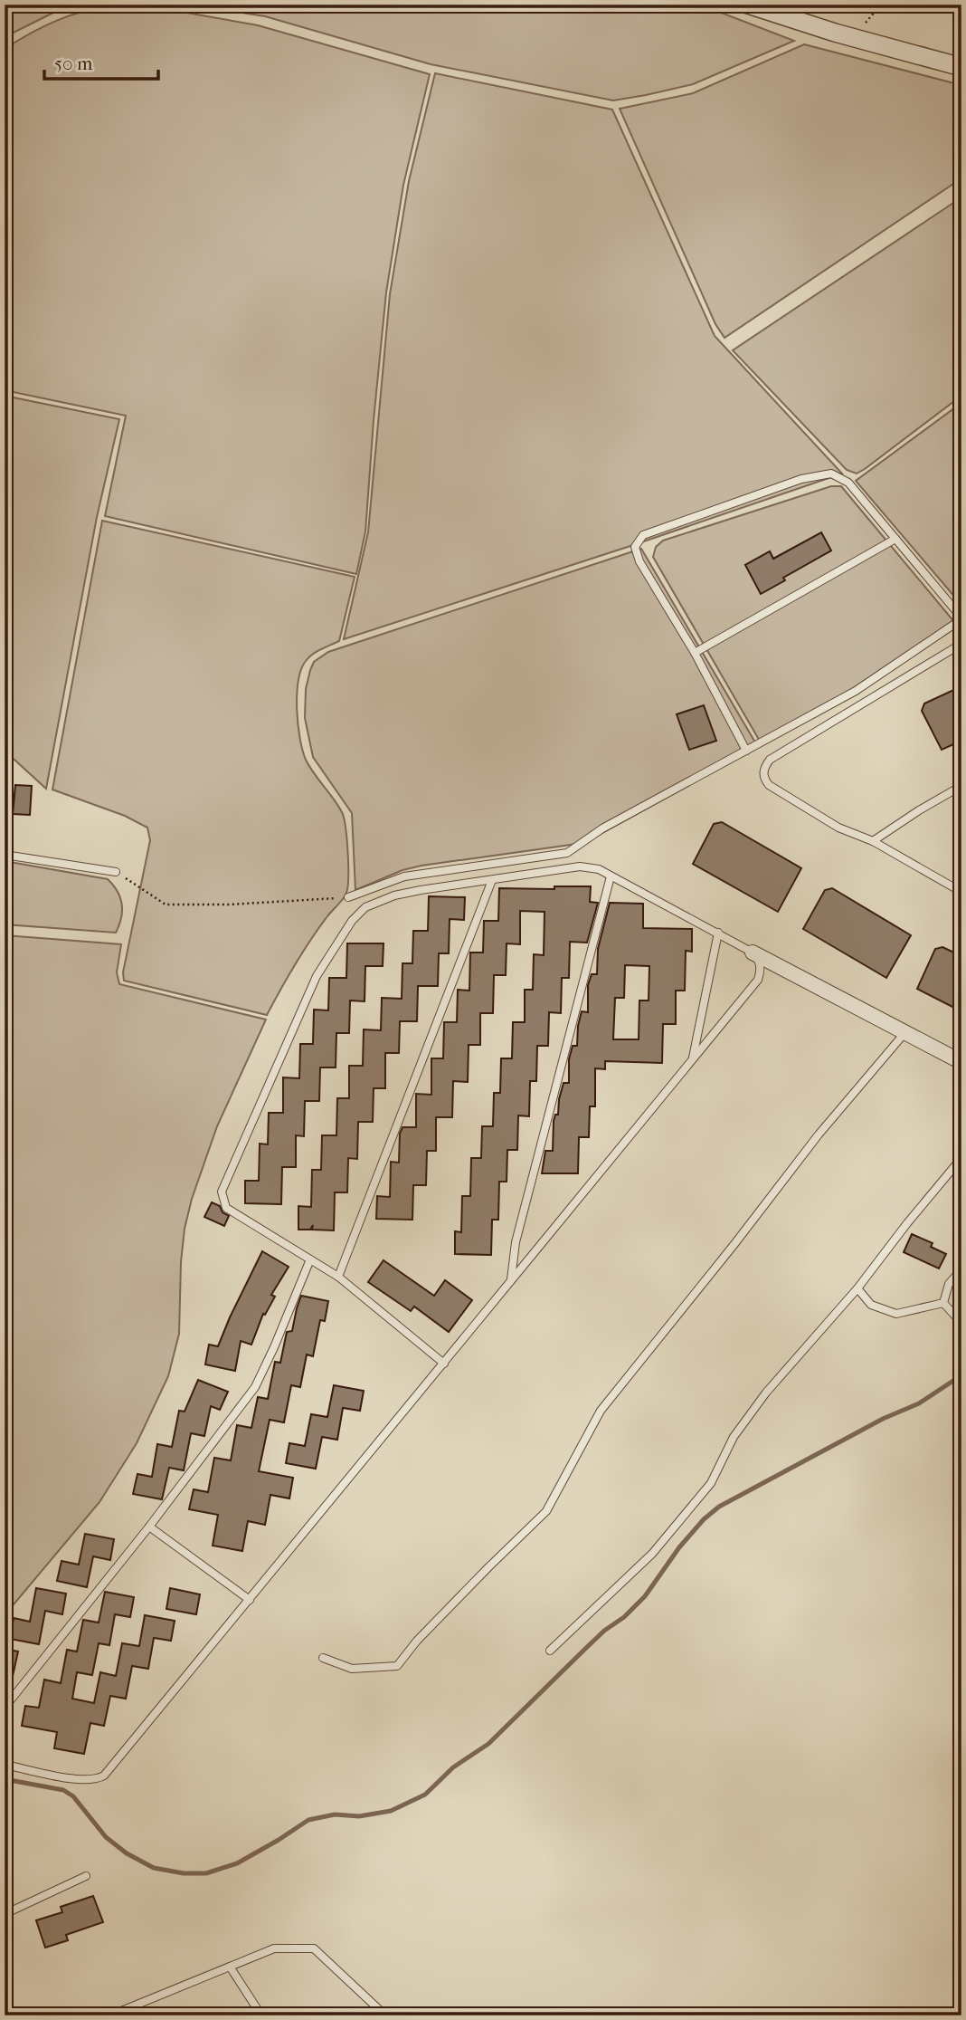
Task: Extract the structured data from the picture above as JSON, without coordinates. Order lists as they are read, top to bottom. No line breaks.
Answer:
{"scale_bar":"50 m"}
